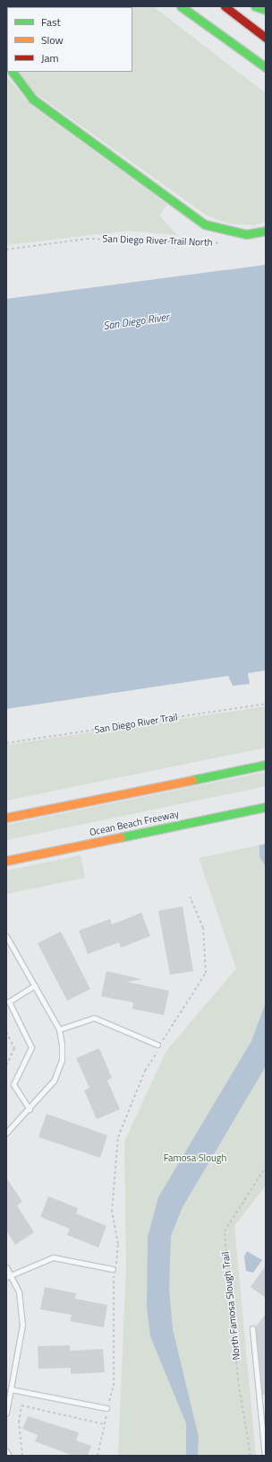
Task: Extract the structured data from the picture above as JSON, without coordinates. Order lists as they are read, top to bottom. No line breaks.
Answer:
{"streets":{"main road":["Ocean Beach Freeway"],"path":["San Diego River Trail North","San Diego River Trail","North Famosa Slough Trail"]},"water":["San Diego River"],"parks":["Famosa Slough"],"legend":["Fast","Slow","Jam"]}
